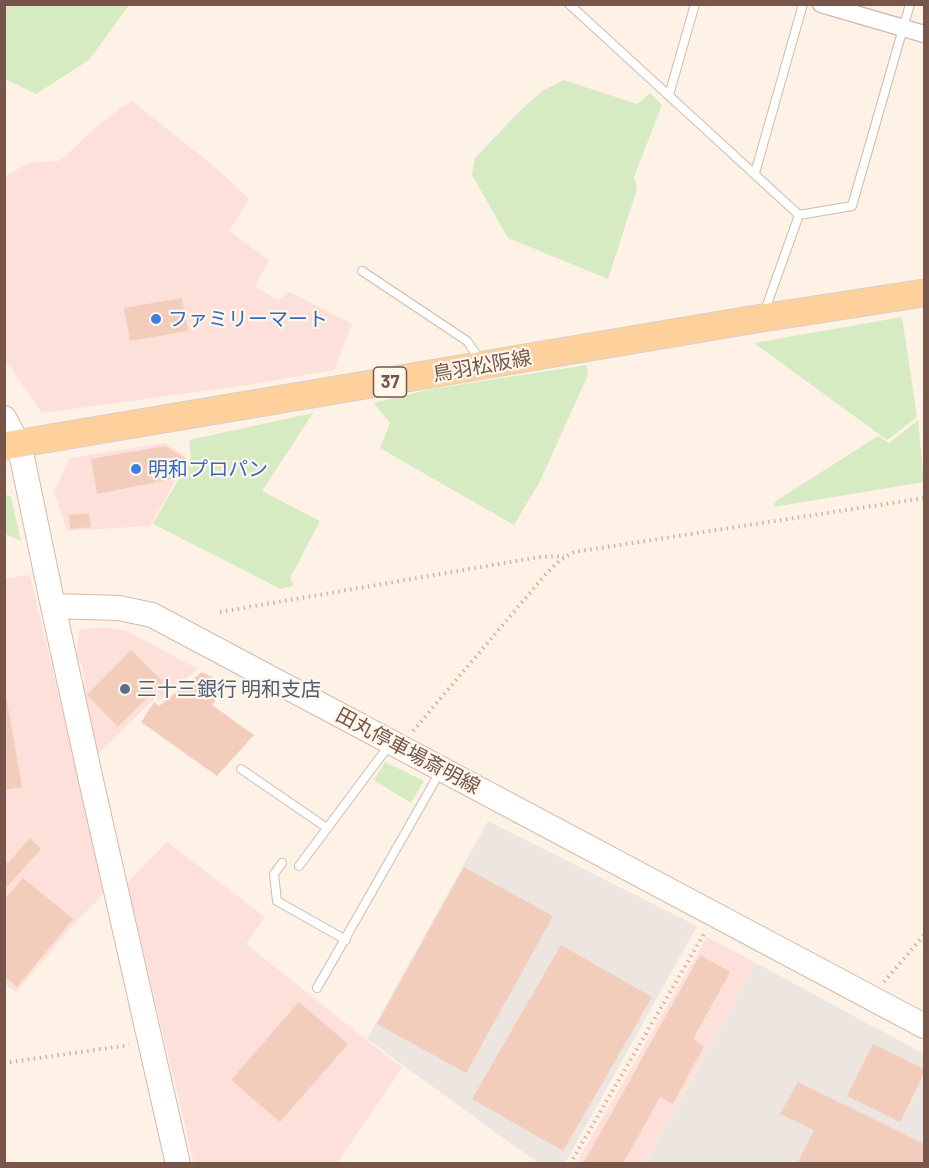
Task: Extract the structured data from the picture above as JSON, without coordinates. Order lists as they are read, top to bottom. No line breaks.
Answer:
{"streets":{"main road":["鳥羽松阪線","37","田丸停車場斎明線"]},"places":["ファミリーマート","明和プロパン","三十三銀行 明和支店"]}
